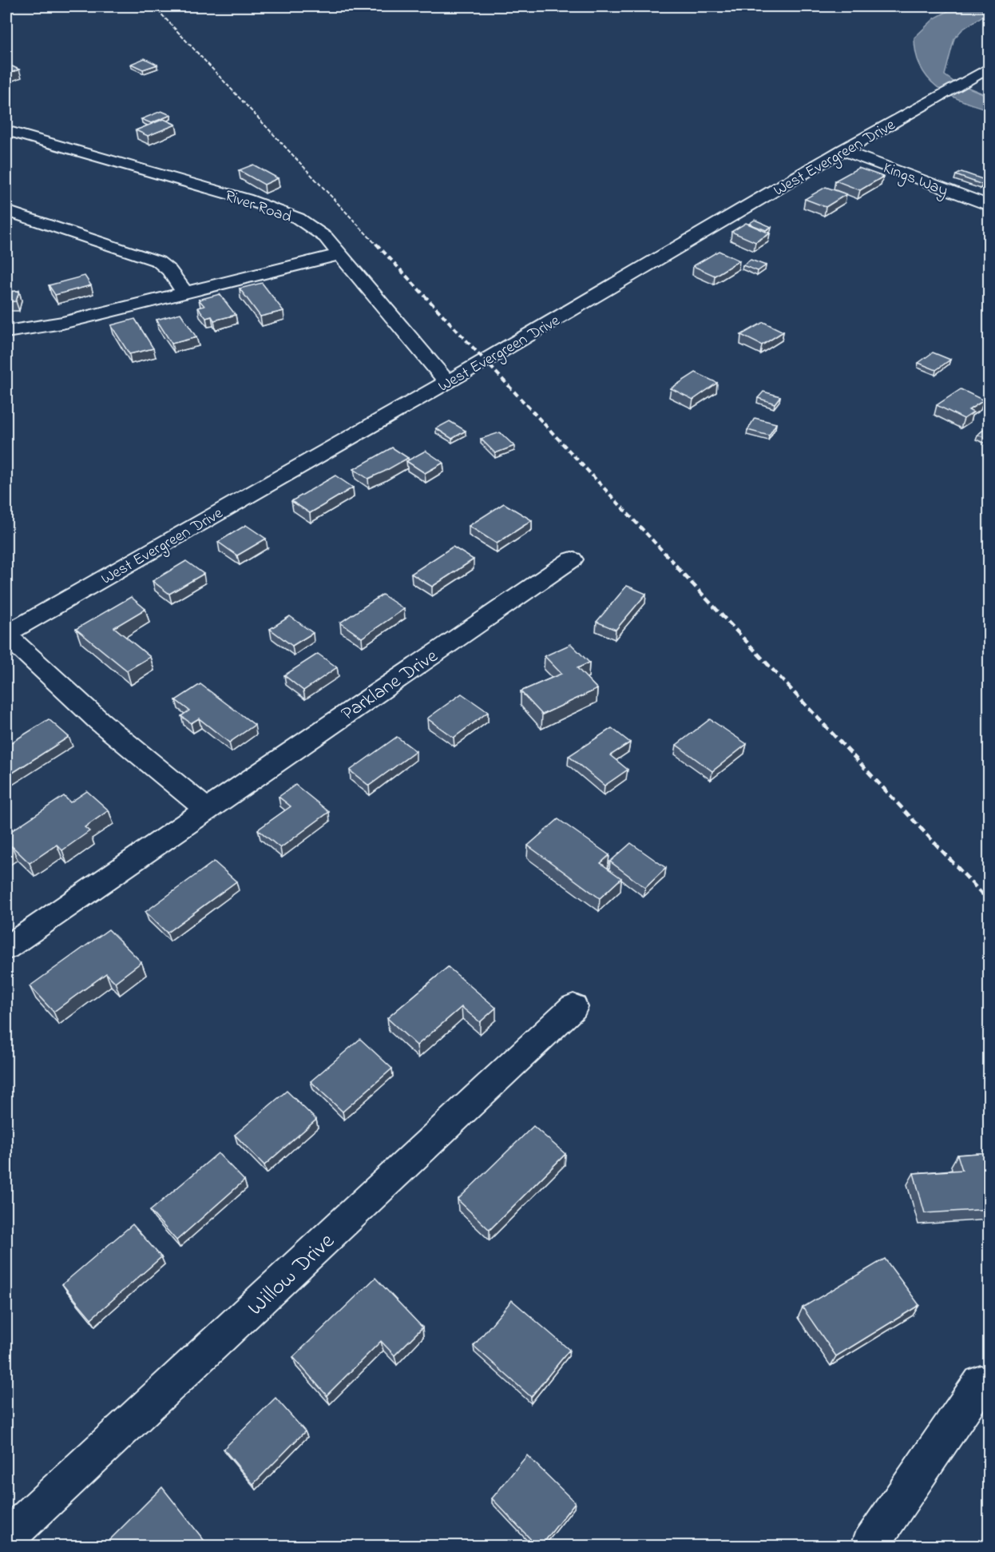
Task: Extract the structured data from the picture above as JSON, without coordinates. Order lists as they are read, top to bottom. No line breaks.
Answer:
{"streets":{"street":["West Evergreen Drive","Kings Way","River Road","Parklane Drive","Willow Drive"]},"crossings":[["West Evergreen Drive","Kings Way"],["West Evergreen Drive","River Road"]]}
